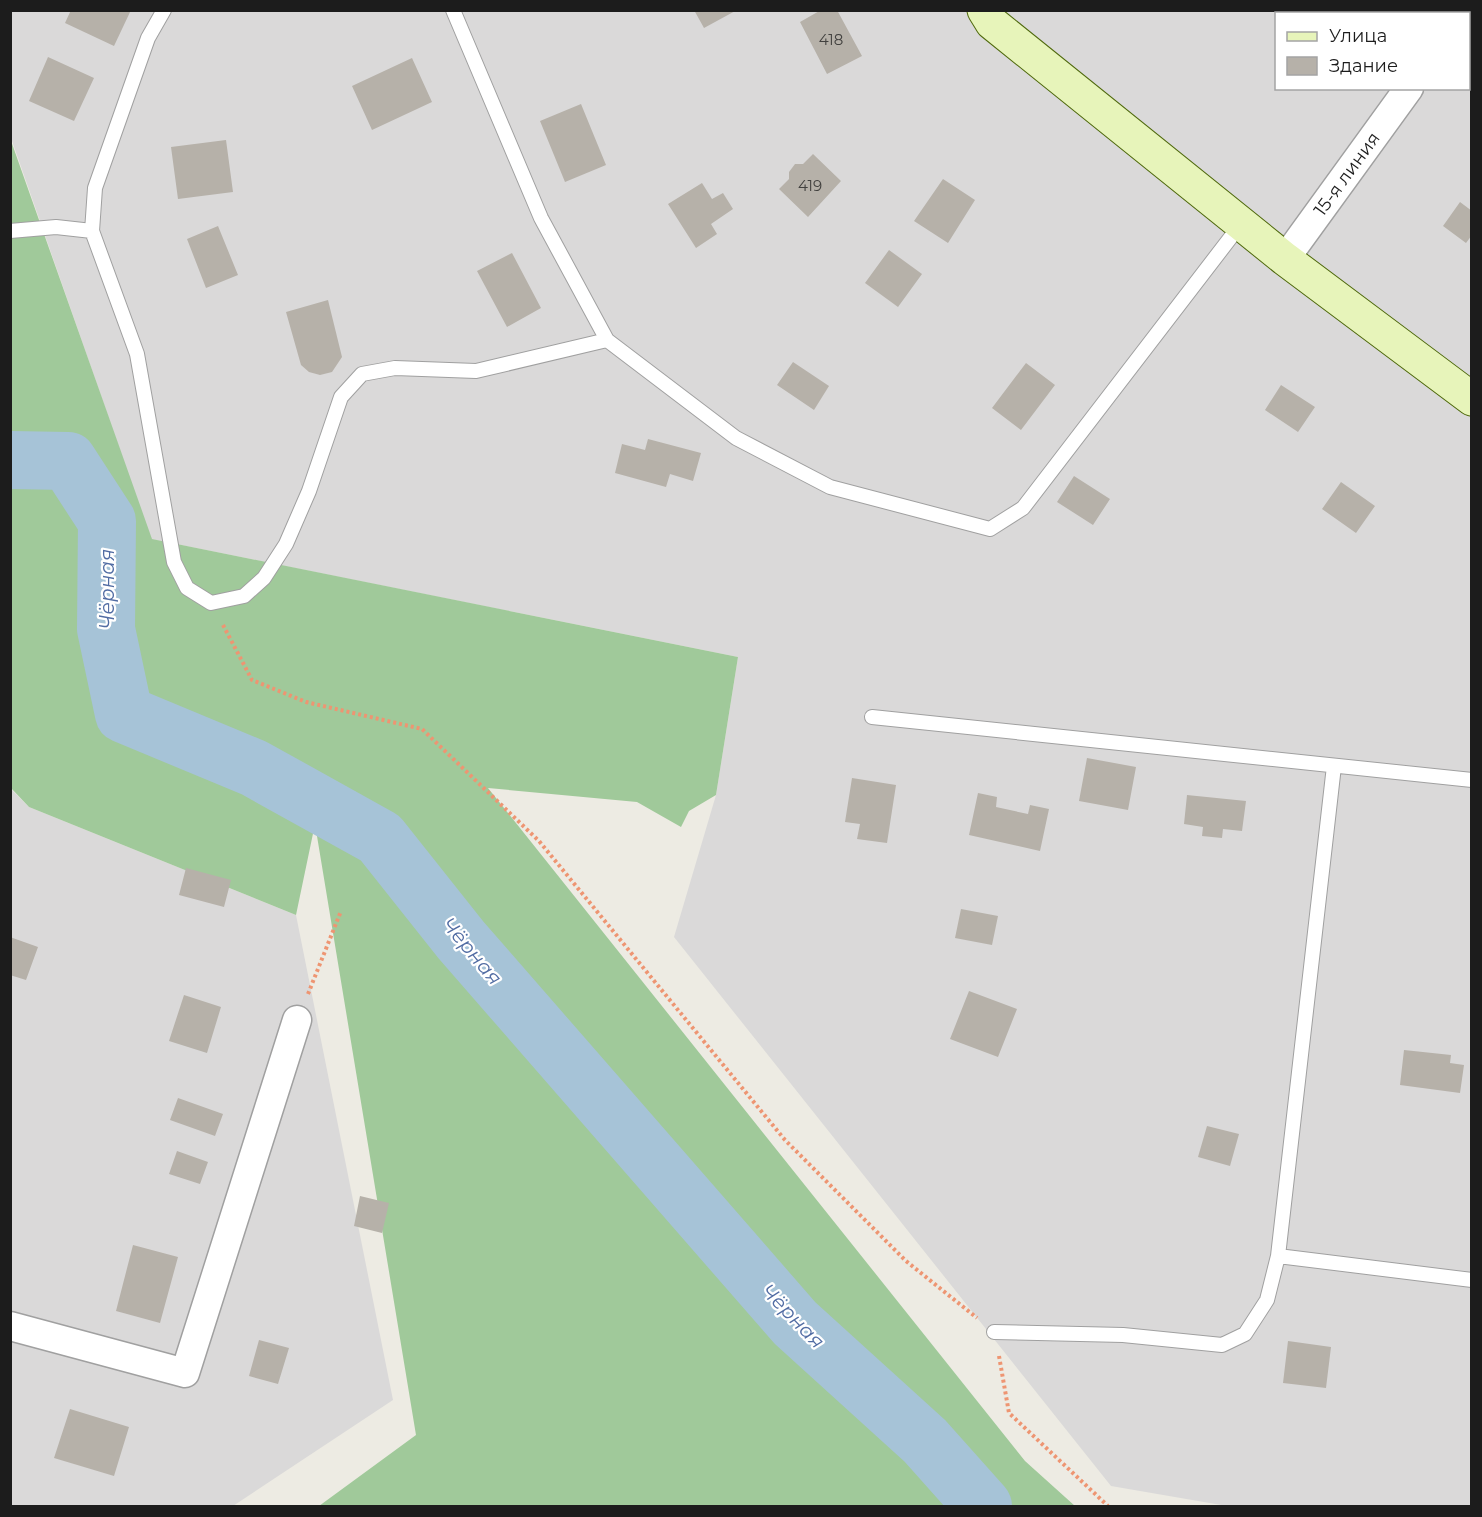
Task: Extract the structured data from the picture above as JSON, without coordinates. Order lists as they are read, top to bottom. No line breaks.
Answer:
{"streets":{"street":["15-я линия"]},"water":["Чёрная"],"house_numbers":["418","419"],"legend":["Улица","Здание"]}
